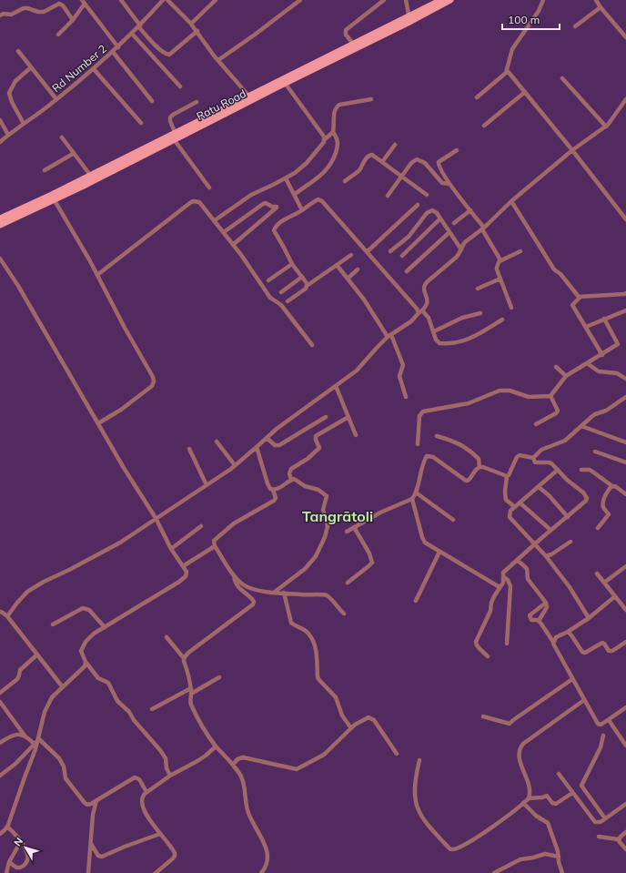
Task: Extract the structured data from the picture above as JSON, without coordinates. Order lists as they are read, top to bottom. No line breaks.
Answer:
{"streets":{"main road":["Ratu Road"],"street":["Rd Number 2"]},"districts":["Tangrātoli"],"scale_bar":"100 m","north":"top left"}
